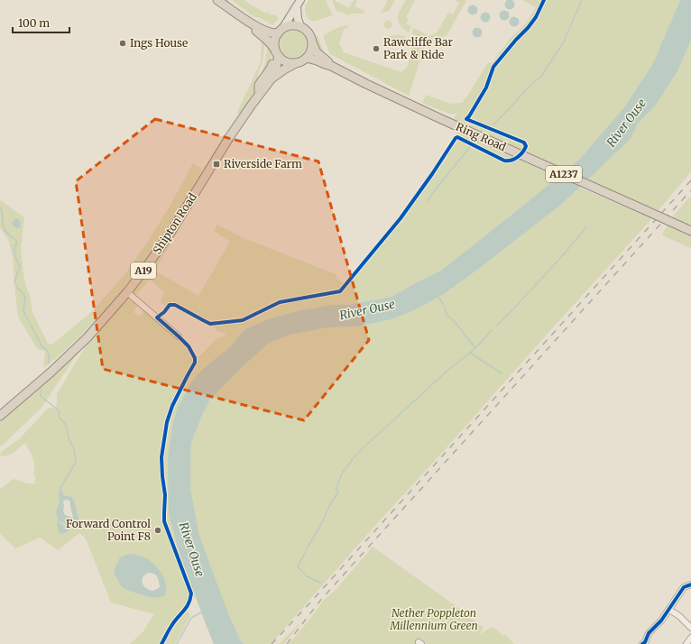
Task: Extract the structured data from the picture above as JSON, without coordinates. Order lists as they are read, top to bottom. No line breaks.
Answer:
{"streets":{"highway":["Ring Road","A1237","Shipton Road","A19"]},"crossings":[["Ring Road","Shipton Road"]],"water":["River Ouse"],"parks":["Nether Poppleton Millennium Green"],"places":{"other":["Ings House","Rawcliffe Bar Park & Ride","Forward Control Point F8"],"transit":["Riverside Farm"]},"scale_bar":"100 m"}
